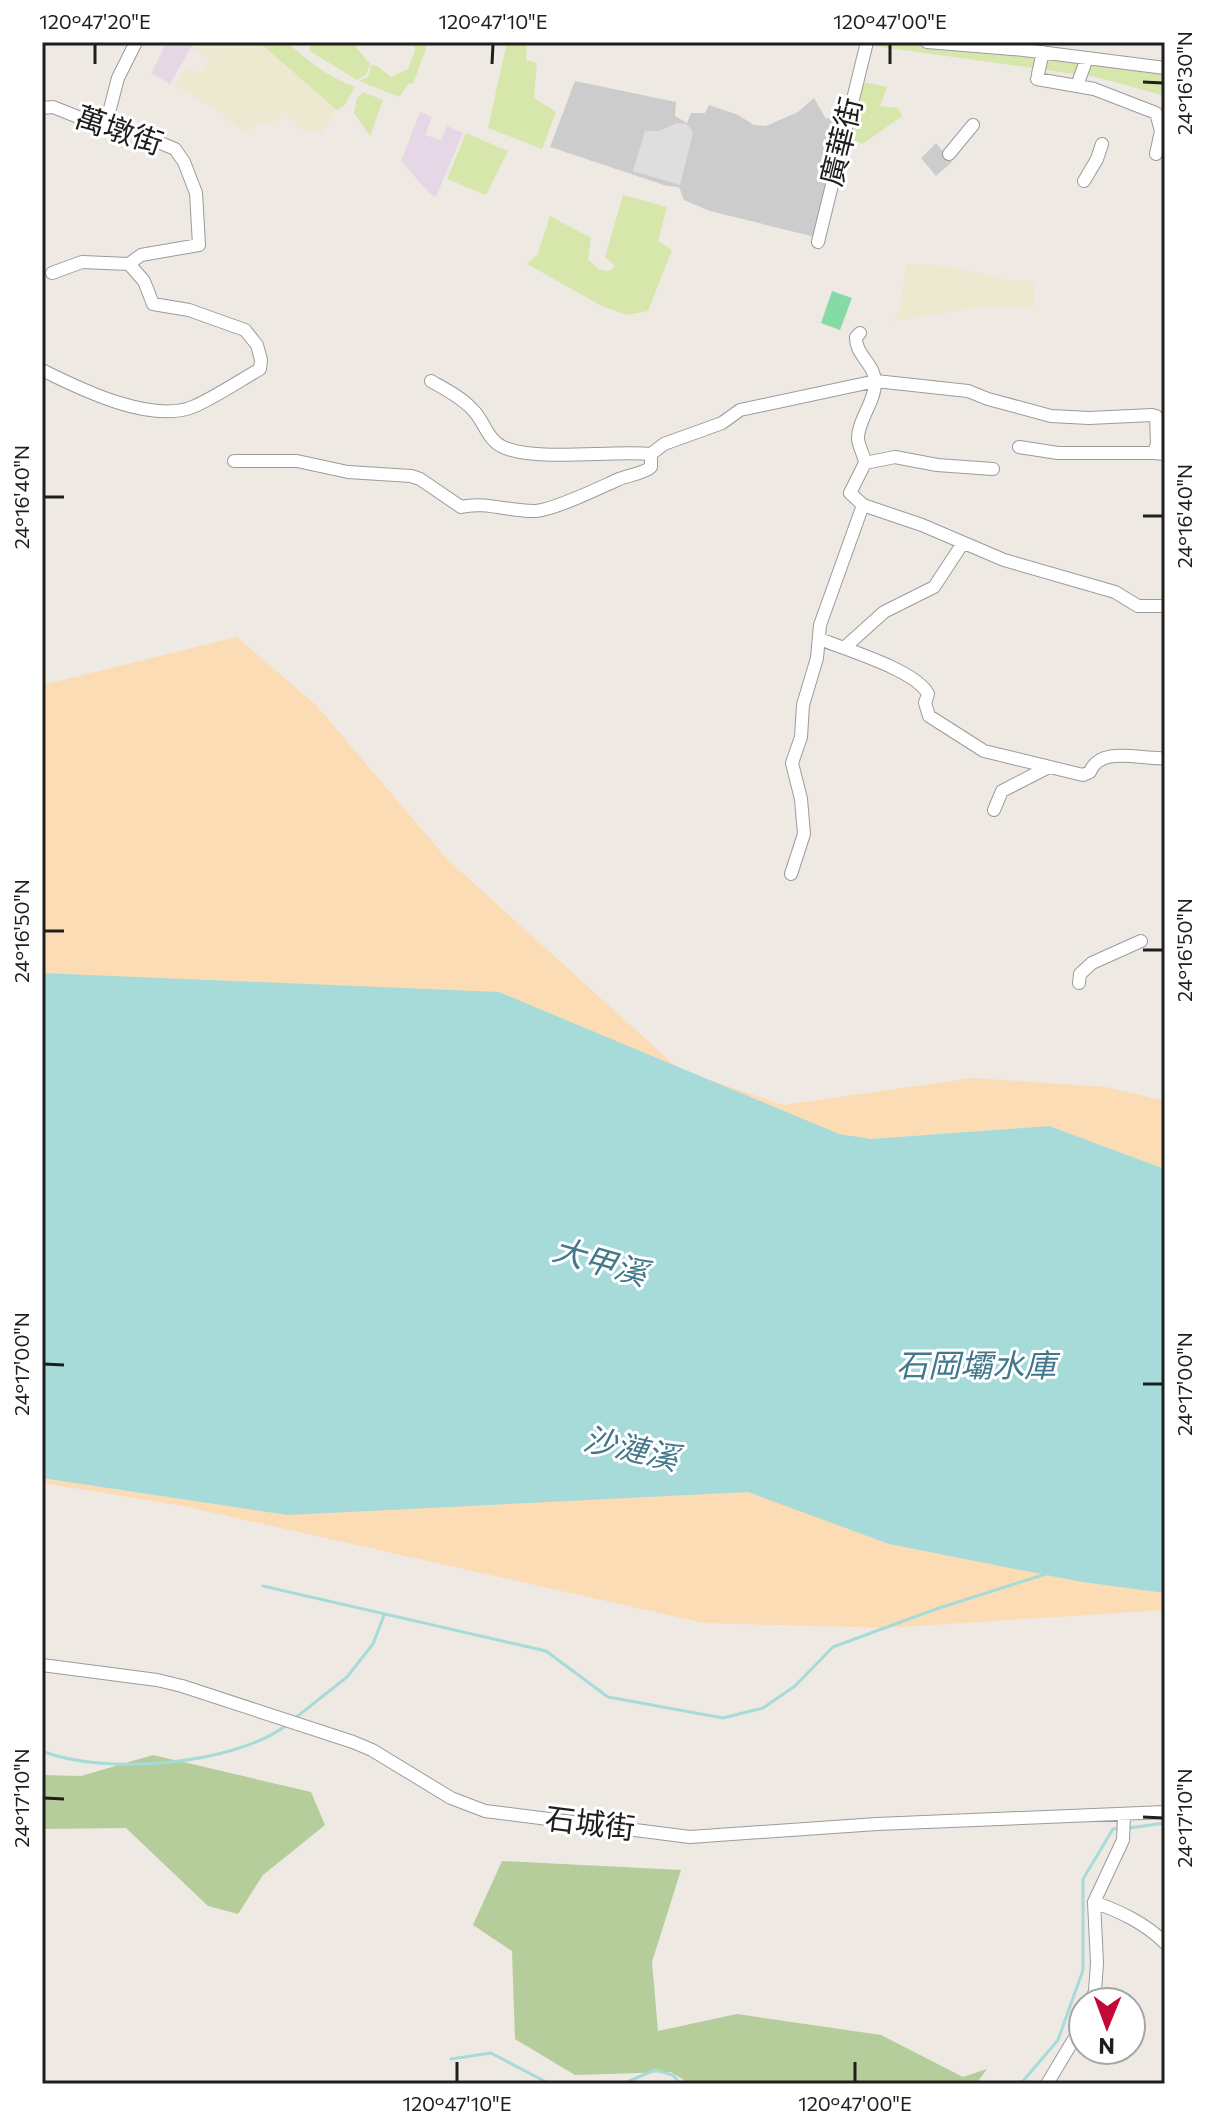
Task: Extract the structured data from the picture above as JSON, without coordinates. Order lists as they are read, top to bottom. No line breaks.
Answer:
{"streets":{"street":["萬墩街","廣華街","石城街"]},"water":["大甲溪","石岡壩水庫","沙漣溪"],"north":"bottom","coordinates":["120°47'20\"E","120°47'10\"E","120°47'00\"E","24°16'30\"N","24°16'40\"N","24°16'50\"N","24°17'00\"N","24°17'10\"N"]}
